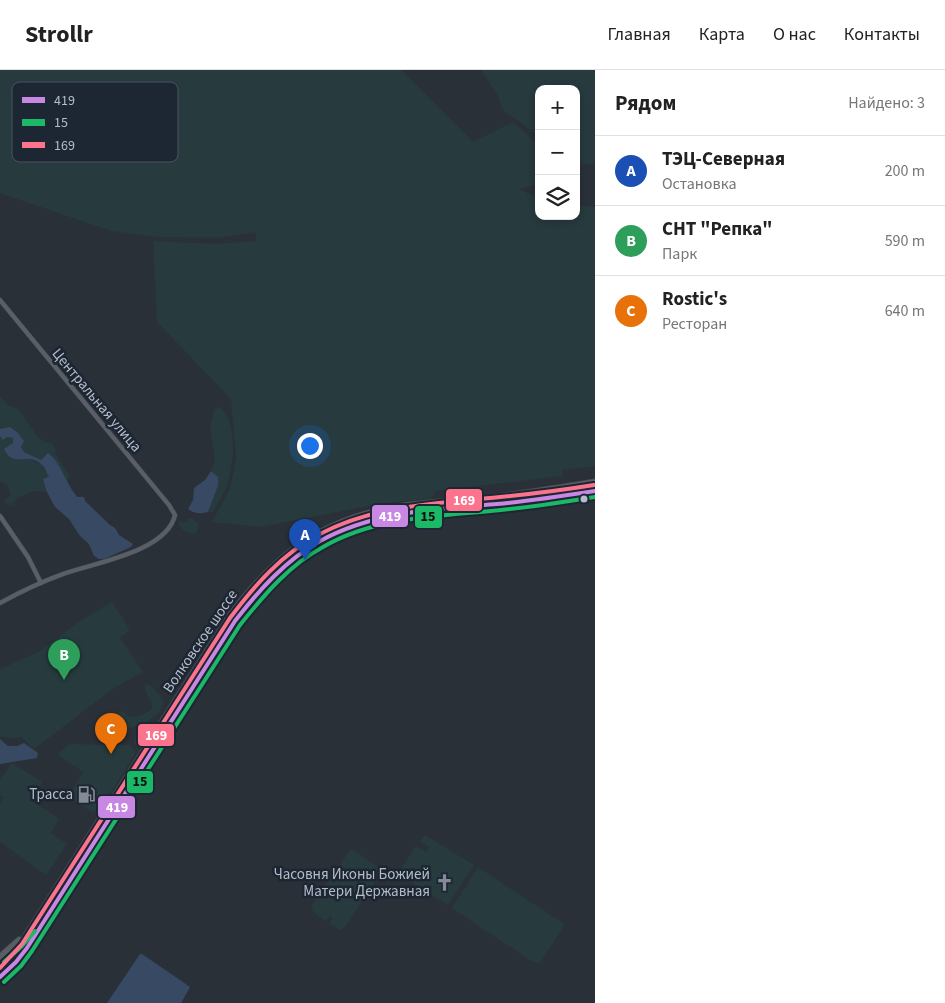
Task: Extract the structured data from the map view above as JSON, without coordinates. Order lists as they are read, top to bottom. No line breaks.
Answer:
{"streets":{"main road":["Волковское шоссе"],"street":["Центральная улица"]},"places":{"fuel station":["Трасса"],"church":["Часовня Иконы Божией Матери Державная"]},"lines":["transit line 169","transit line 419","transit line 15"],"legend":["419","15","169"],"page":{"header":"Strollr","nav":["Главная","Карта","О нас","Контакты"],"heading":["Рядом","Найдено: 3"],"map_buttons":["+","−"],"list":[{"mark":"A","name":"ТЭЦ-Северная","note":"Остановка","value":"200 m"},{"mark":"B","name":"СНТ \"Репка\"","note":"Парк","value":"590 m"},{"mark":"C","name":"Rostic's","note":"Ресторан","value":"640 m"}],"pins":["A","B","C"]}}
